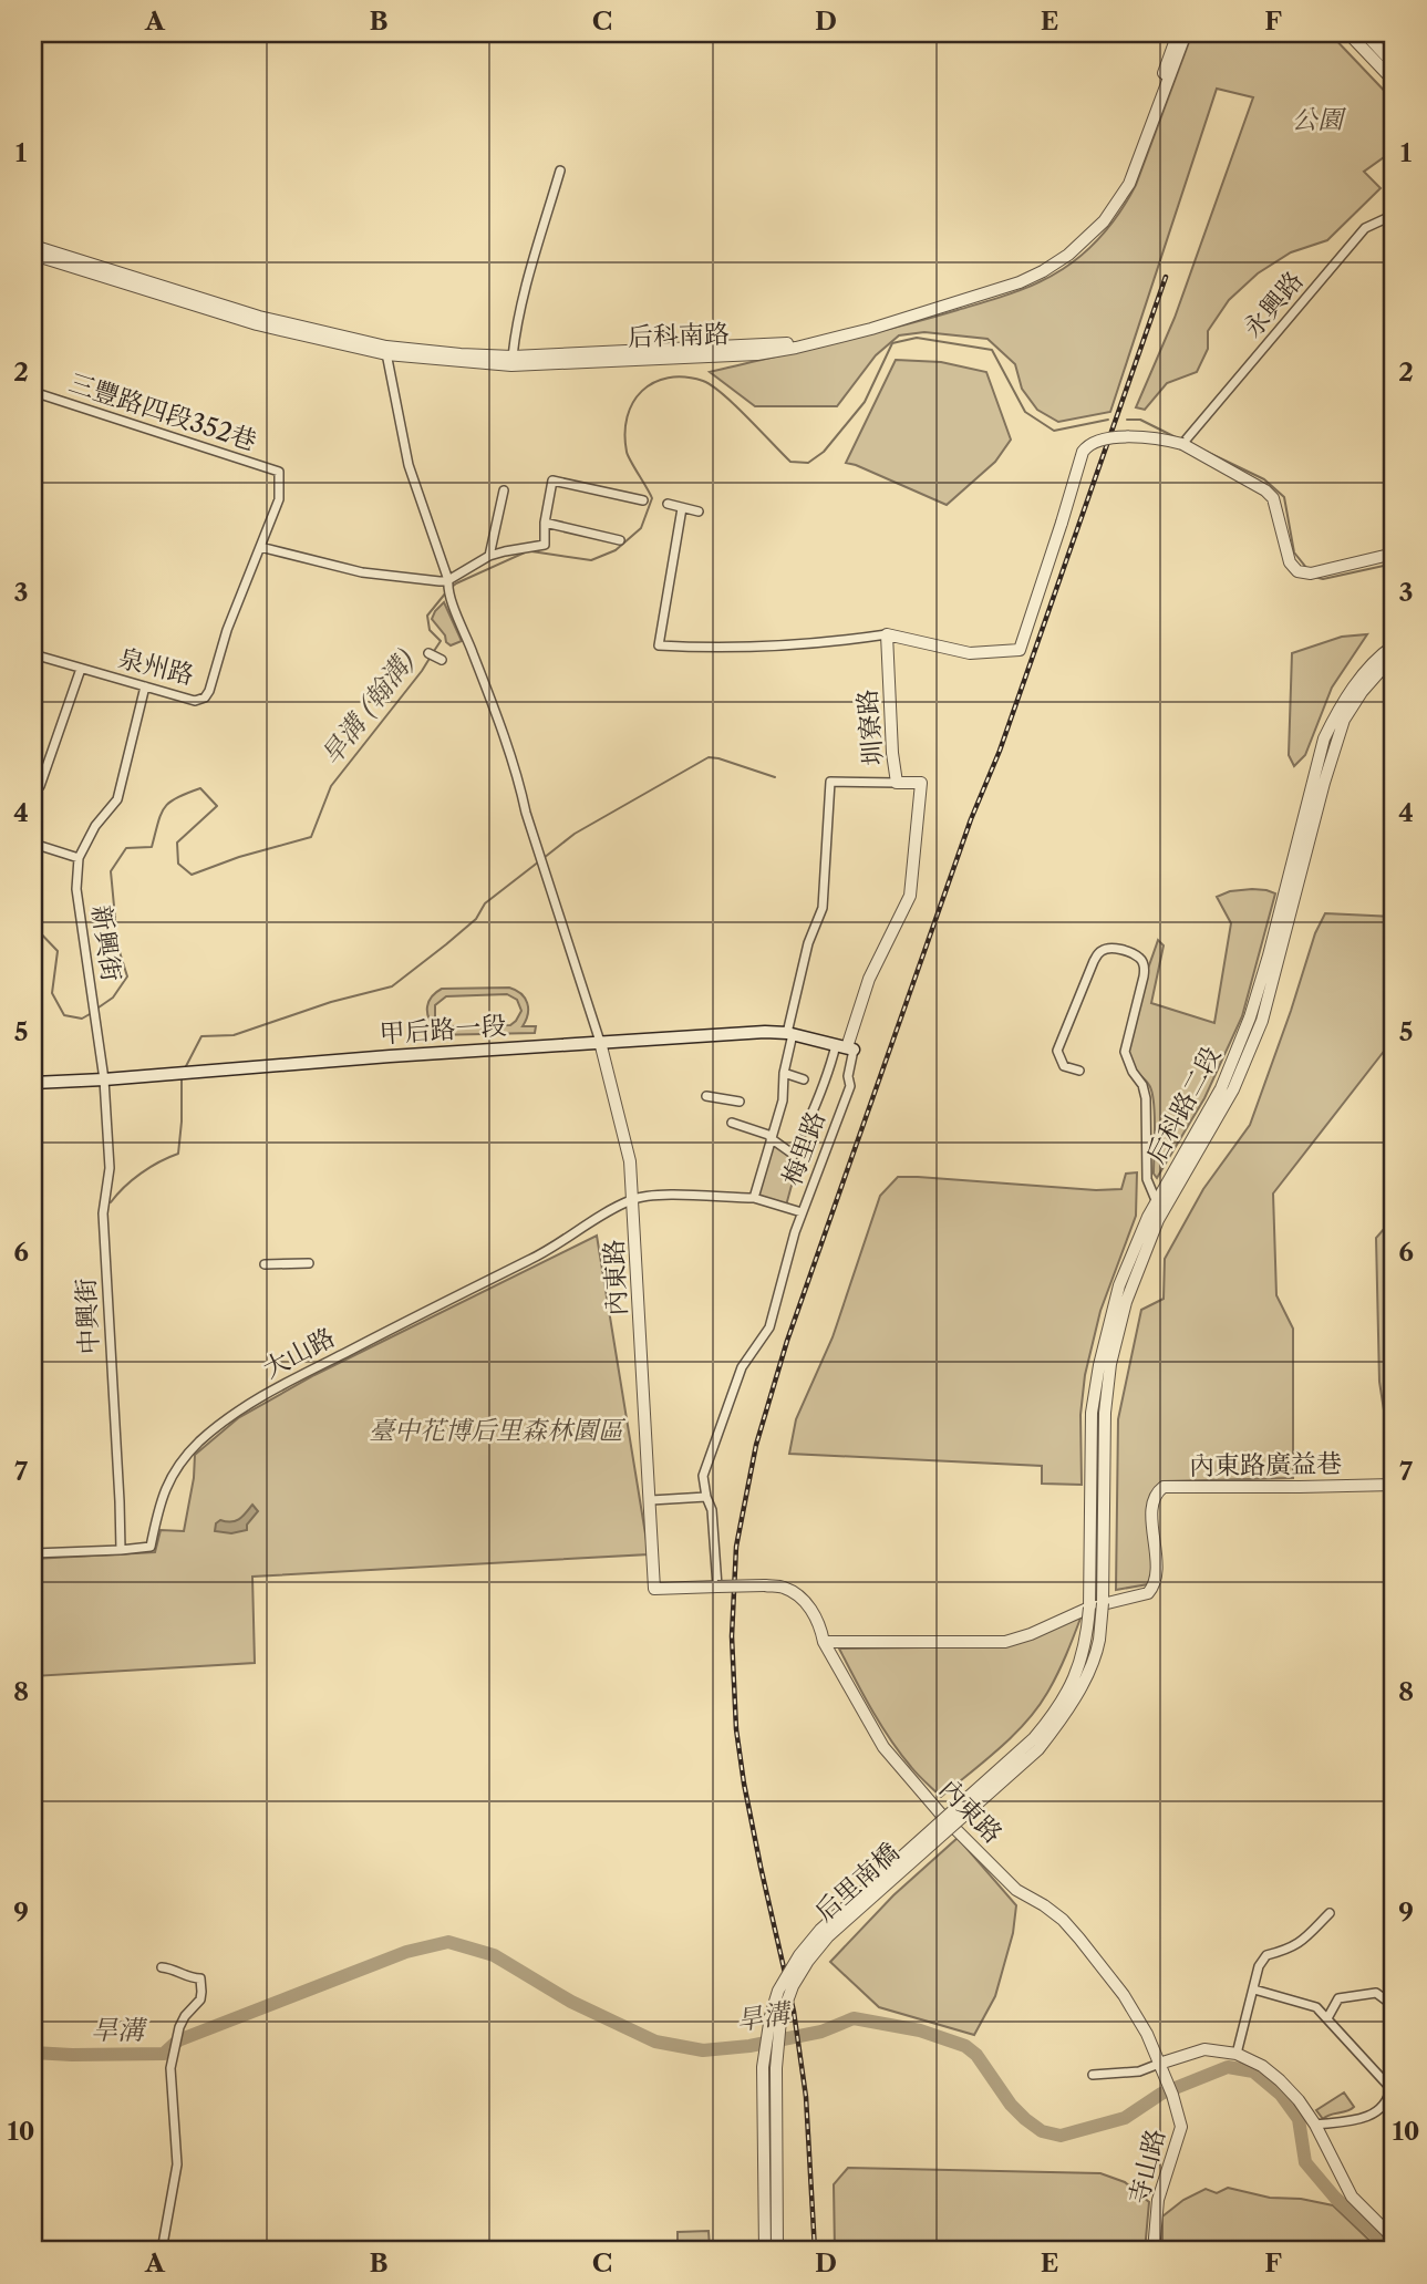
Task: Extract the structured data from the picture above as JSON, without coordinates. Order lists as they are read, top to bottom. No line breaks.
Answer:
{"streets":{"main road":["甲后路一段"],"street":["永興路","后科南路","三豐路四段352巷","泉州路","圳寮路","新興街","后科路二段","梅里路","內東路","中興街","大山路","內東路廣益巷","后里南橋","寺山路"]},"crossings":[["三豐路四段352巷","泉州路"],["泉州路","新興街"],["圳寮路","甲后路一段"],["圳寮路","梅里路"],["新興街","甲后路一段"],["新興街","中興街"],["甲后路一段","梅里路"],["甲后路一段","內東路"],["甲后路一段","中興街"],["后科路二段","內東路廣益巷"],["后科路二段","后里南橋"],["梅里路","內東路"],["梅里路","大山路"],["內東路","大山路"],["內東路","內東路廣益巷"],["內東路","寺山路"],["中興街","大山路"],["內東路廣益巷","后里南橋"]],"water":["旱溝 (翰溝)","旱溝"],"parks":["公園","臺中花博后里森林園區"],"grid":{"columns":["A","B","C","D","E","F"],"rows":["1","2","3","4","5","6","7","8","9","10"]}}
